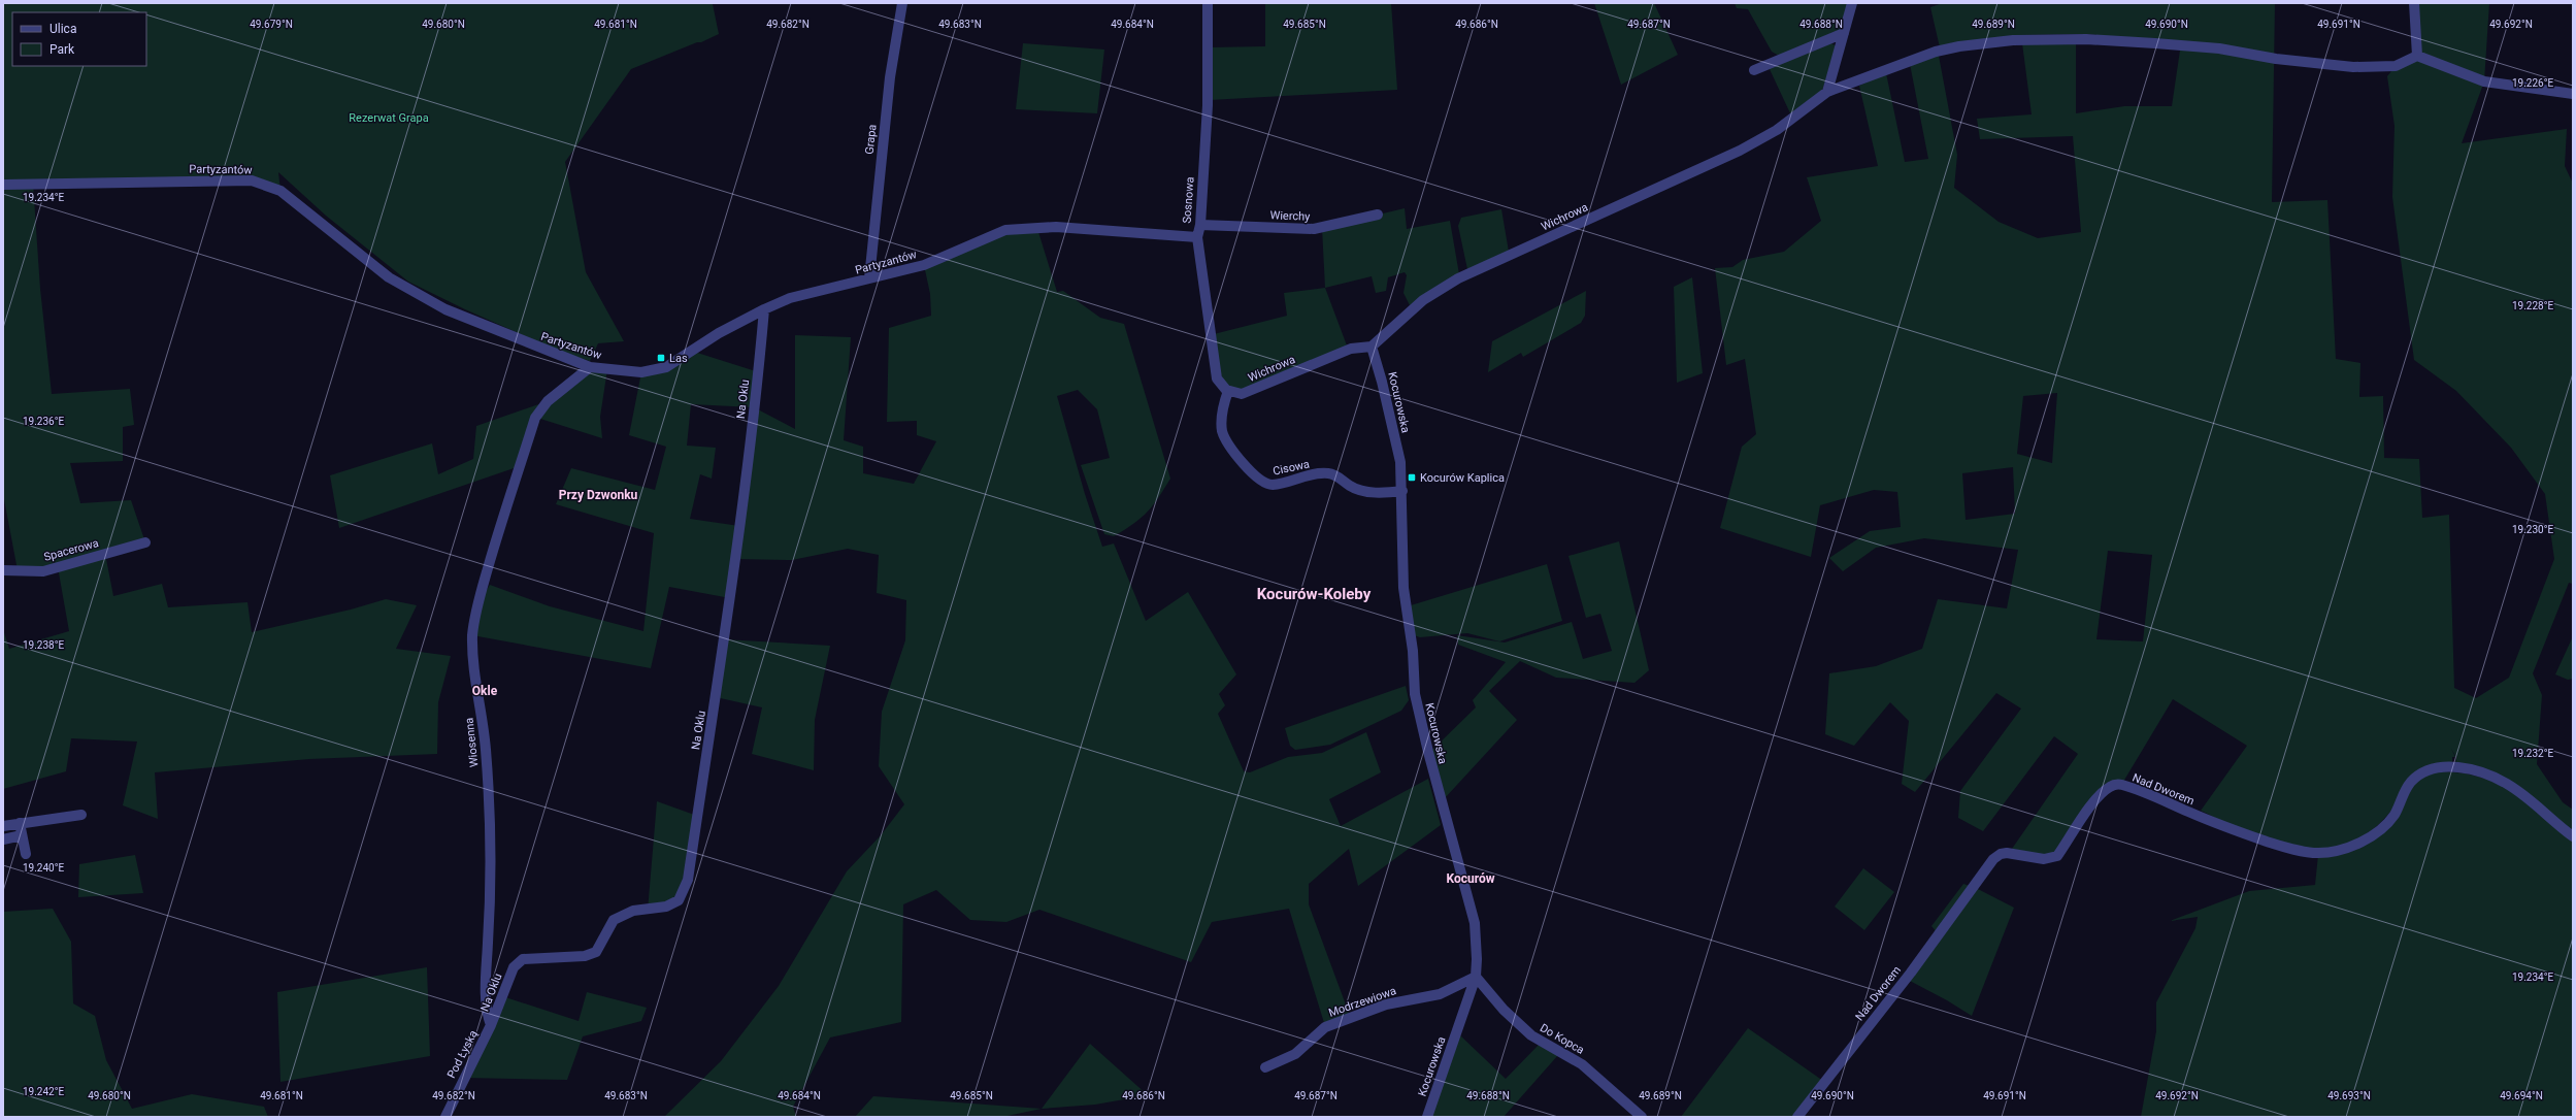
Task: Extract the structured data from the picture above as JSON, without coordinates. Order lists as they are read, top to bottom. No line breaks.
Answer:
{"streets":{"street":["Grapa","Partyzantów","Sosnowa","Wierchy","Wichrowa","Na Oklu","Kocurowska","Cisowa","Spacerowa","Wiosenna","Nad Dworem","Modrzewiowa","Do Kopca","Pod Łyską"]},"crossings":[["Grapa","Partyzantów"],["Partyzantów","Sosnowa"],["Partyzantów","Na Oklu"],["Partyzantów","Wiosenna"],["Sosnowa","Wierchy"],["Sosnowa","Wichrowa"],["Sosnowa","Cisowa"],["Wichrowa","Kocurowska"],["Wichrowa","Cisowa"],["Na Oklu","Wiosenna"],["Na Oklu","Pod Łyską"],["Kocurowska","Cisowa"],["Kocurowska","Modrzewiowa"],["Kocurowska","Do Kopca"],["Wiosenna","Pod Łyską"],["Modrzewiowa","Do Kopca"]],"districts":["Przy Dzwonku","Kocurów-Koleby","Okle","Kocurów"],"parks":["Rezerwat Grapa"],"places":{"transit":["Las","Kocurów Kaplica"]},"legend":["Ulica","Park"],"coordinates":["49.679°N","49.680°N","49.681°N","49.682°N","49.683°N","49.684°N","49.685°N","49.686°N","49.687°N","49.688°N","49.689°N","49.690°N","49.691°N","49.692°N","19.226°E","19.234°E","19.228°E","19.236°E","19.230°E","19.238°E","19.232°E","19.240°E","19.242°E","49.693°N","49.694°N"]}
